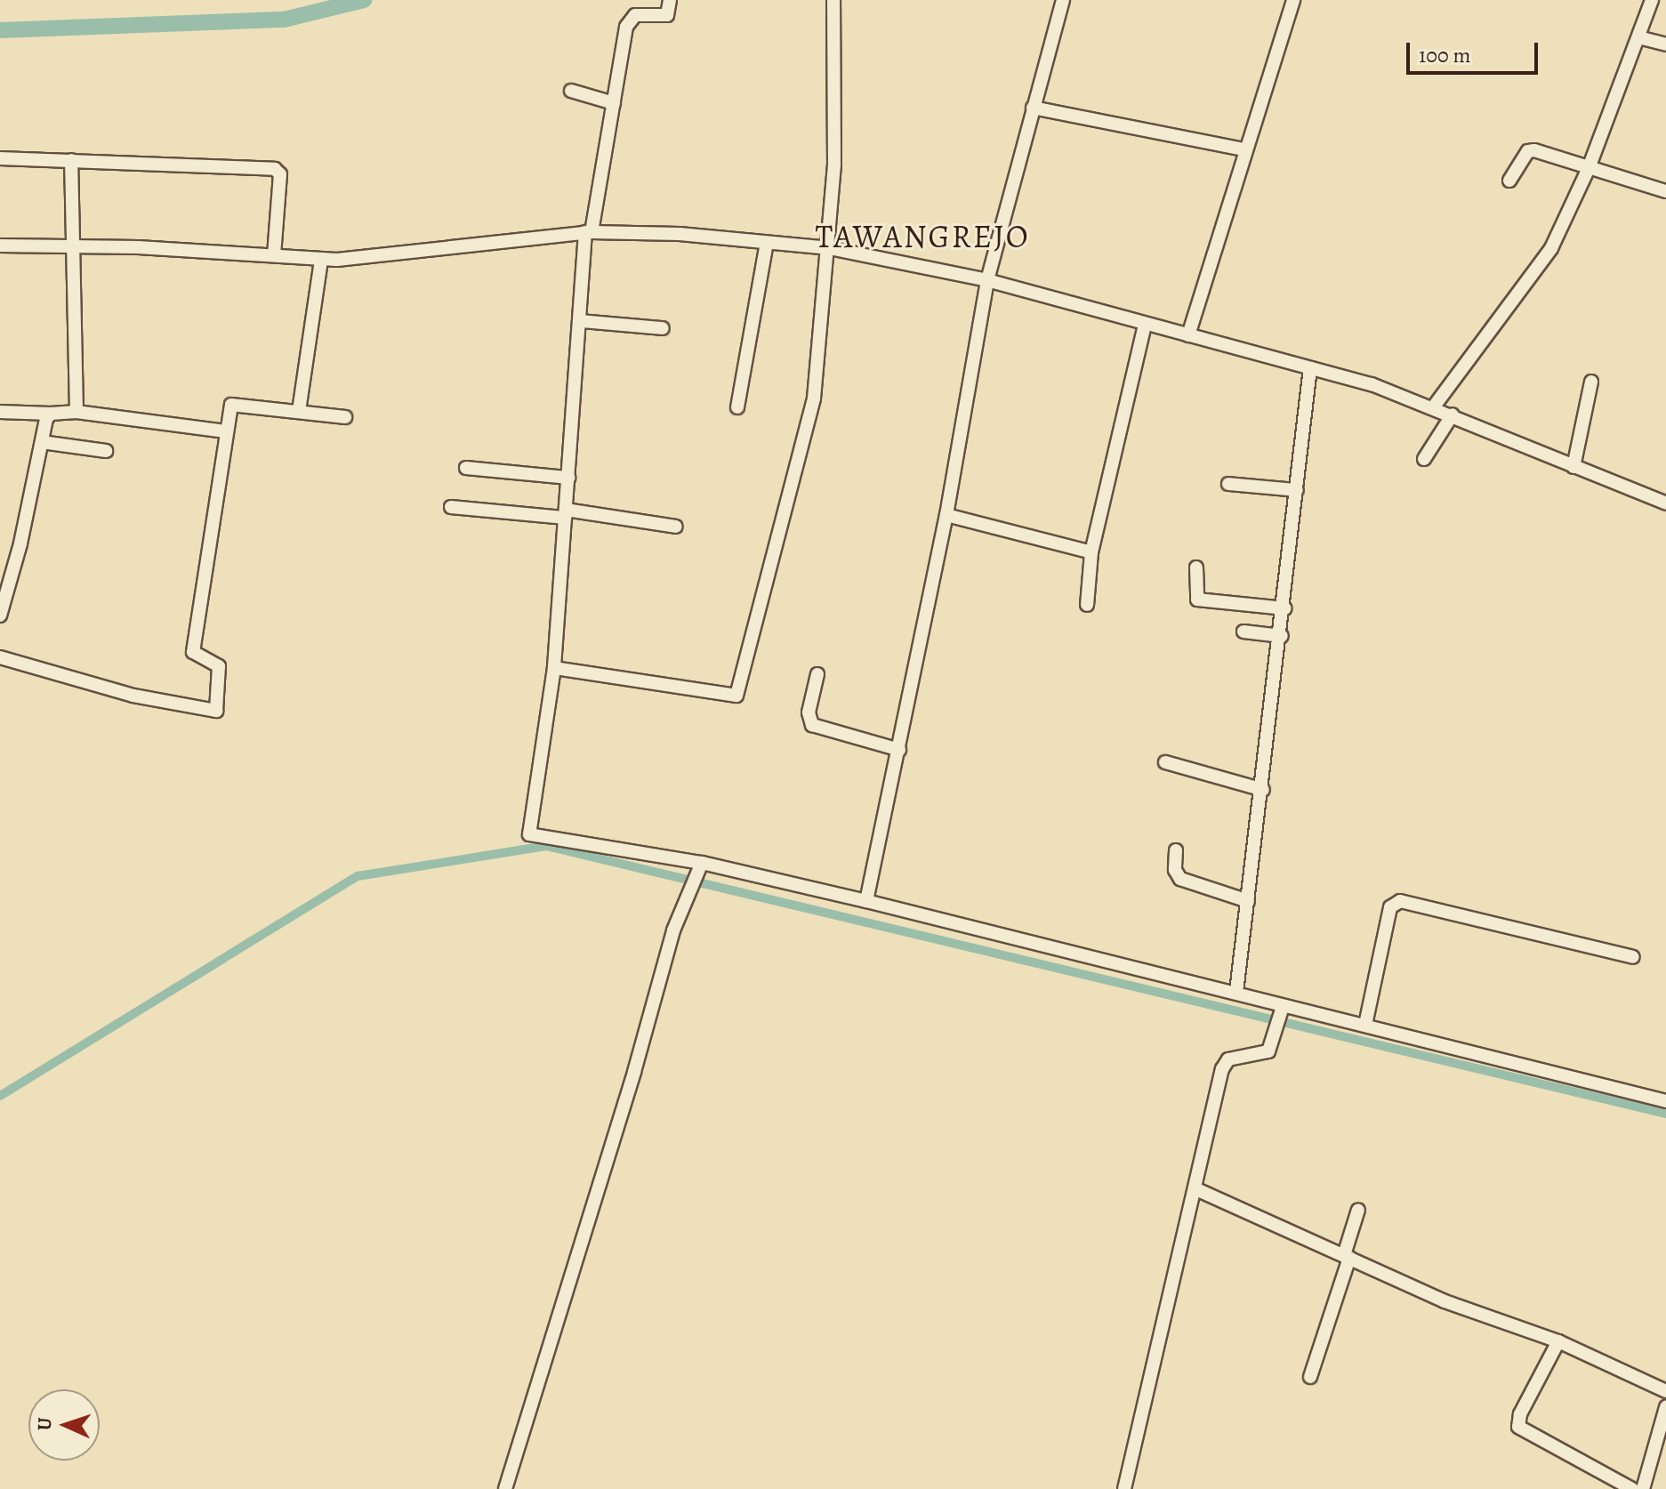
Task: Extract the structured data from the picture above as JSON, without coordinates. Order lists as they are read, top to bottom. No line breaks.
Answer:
{"districts":["TAWANGREJO"],"scale_bar":"100 m","north":"left"}
